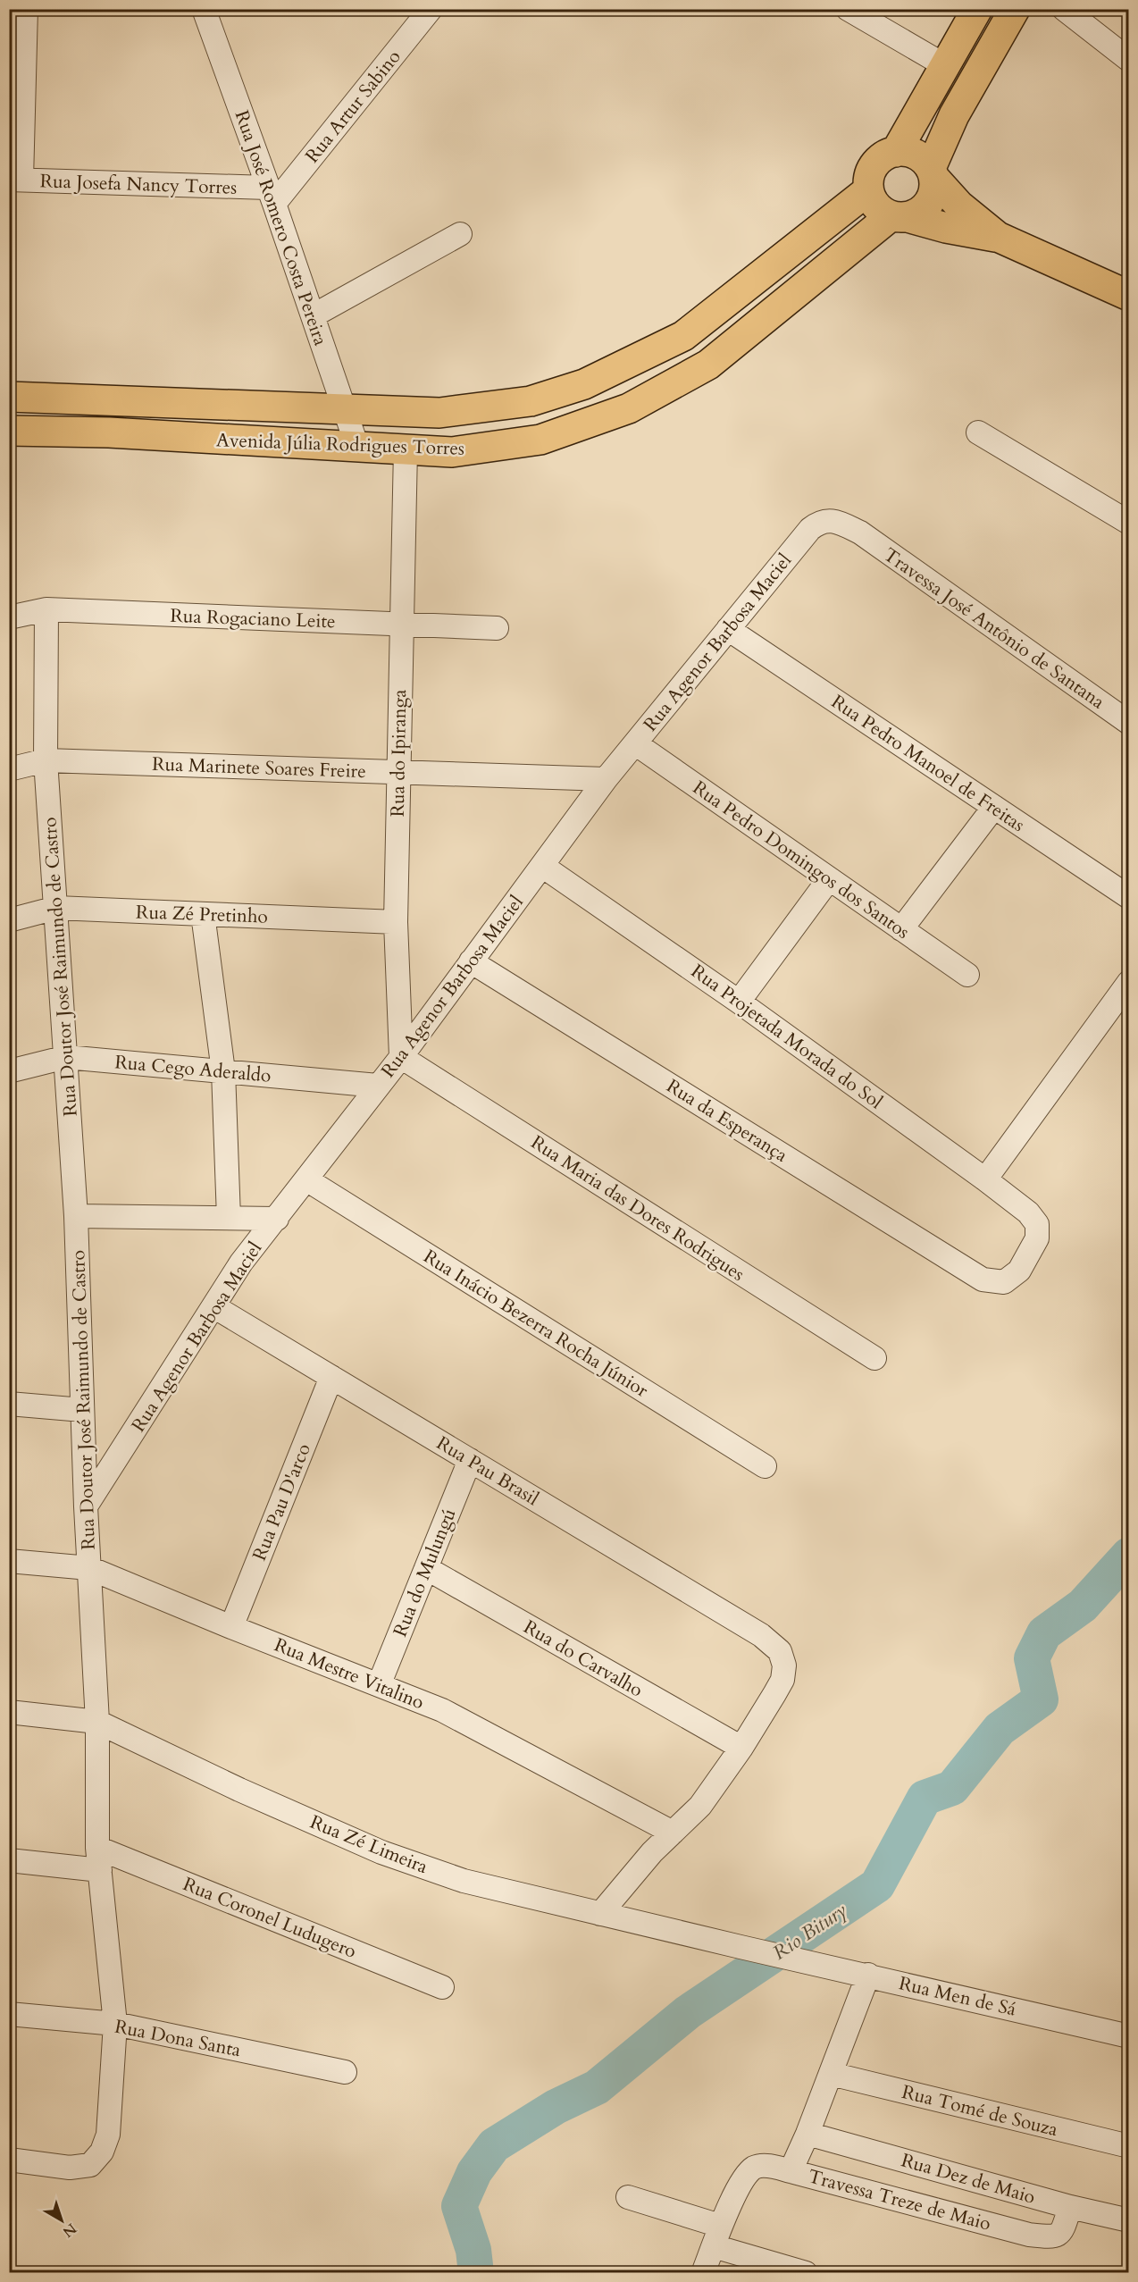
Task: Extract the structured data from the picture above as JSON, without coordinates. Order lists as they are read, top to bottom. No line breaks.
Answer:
{"streets":{"main road":["Avenida Júlia Rodrigues Torres"],"street":["Rua Artur Sabino","Rua Josefa Nancy Torres","Rua José Romero Costa Pereira","Rua Rogaciano Leite","Travessa José Antônio de Santana","Rua Agenor Barbosa Maciel","Rua do Ipiranga","Rua Pedro Manoel de Freitas","Rua Marinete Soares Freire","Rua Pedro Domingos dos Santos","Rua Zé Pretinho","Rua Doutor José Raimundo de Castro","Rua Projetada Morada do Sol","Rua Cego Aderaldo","Rua da Esperança","Rua Maria das Dores Rodrigues","Rua Inácio Bezerra Rocha Júnior","Rua Pau Brasil","Rua Pau D'arco","Rua do Mulungú","Rua do Carvalho","Rua Mestre Vitalino","Rua Zé Limeira","Rua Coronel Ludugero","Rua Men de Sá","Rua Dona Santa","Rua Tomé de Souza","Rua Dez de Maio","Travessa Treze de Maio"]},"crossings":[["Rua Artur Sabino","Rua Josefa Nancy Torres"],["Rua Artur Sabino","Rua José Romero Costa Pereira"],["Rua Josefa Nancy Torres","Rua José Romero Costa Pereira"],["Rua José Romero Costa Pereira","Avenida Júlia Rodrigues Torres"],["Avenida Júlia Rodrigues Torres","Rua do Ipiranga"],["Rua Rogaciano Leite","Rua do Ipiranga"],["Rua Rogaciano Leite","Rua Doutor José Raimundo de Castro"],["Travessa José Antônio de Santana","Rua Agenor Barbosa Maciel"],["Rua Agenor Barbosa Maciel","Rua do Ipiranga"],["Rua Agenor Barbosa Maciel","Rua Pedro Manoel de Freitas"],["Rua Agenor Barbosa Maciel","Rua Marinete Soares Freire"],["Rua Agenor Barbosa Maciel","Rua Pedro Domingos dos Santos"],["Rua Agenor Barbosa Maciel","Rua Doutor José Raimundo de Castro"],["Rua Agenor Barbosa Maciel","Rua Projetada Morada do Sol"],["Rua Agenor Barbosa Maciel","Rua Cego Aderaldo"],["Rua Agenor Barbosa Maciel","Rua da Esperança"],["Rua Agenor Barbosa Maciel","Rua Maria das Dores Rodrigues"],["Rua Agenor Barbosa Maciel","Rua Inácio Bezerra Rocha Júnior"],["Rua Agenor Barbosa Maciel","Rua Pau Brasil"],["Rua do Ipiranga","Rua Marinete Soares Freire"],["Rua do Ipiranga","Rua Zé Pretinho"],["Rua do Ipiranga","Rua Maria das Dores Rodrigues"],["Rua Marinete Soares Freire","Rua Doutor José Raimundo de Castro"],["Rua Zé Pretinho","Rua Doutor José Raimundo de Castro"],["Rua Doutor José Raimundo de Castro","Rua Cego Aderaldo"],["Rua Doutor José Raimundo de Castro","Rua Mestre Vitalino"],["Rua Doutor José Raimundo de Castro","Rua Zé Limeira"],["Rua Doutor José Raimundo de Castro","Rua Coronel Ludugero"],["Rua Doutor José Raimundo de Castro","Rua Dona Santa"],["Rua Projetada Morada do Sol","Rua da Esperança"],["Rua Pau Brasil","Rua Pau D'arco"],["Rua Pau Brasil","Rua do Mulungú"],["Rua Pau Brasil","Rua do Carvalho"],["Rua Pau Brasil","Rua Mestre Vitalino"],["Rua Pau Brasil","Rua Zé Limeira"],["Rua Pau D'arco","Rua Mestre Vitalino"],["Rua do Mulungú","Rua do Carvalho"],["Rua do Mulungú","Rua Mestre Vitalino"],["Rua Zé Limeira","Rua Men de Sá"],["Rua Dez de Maio","Travessa Treze de Maio"]],"water":["Rio Bitury"],"north":"bottom right"}
